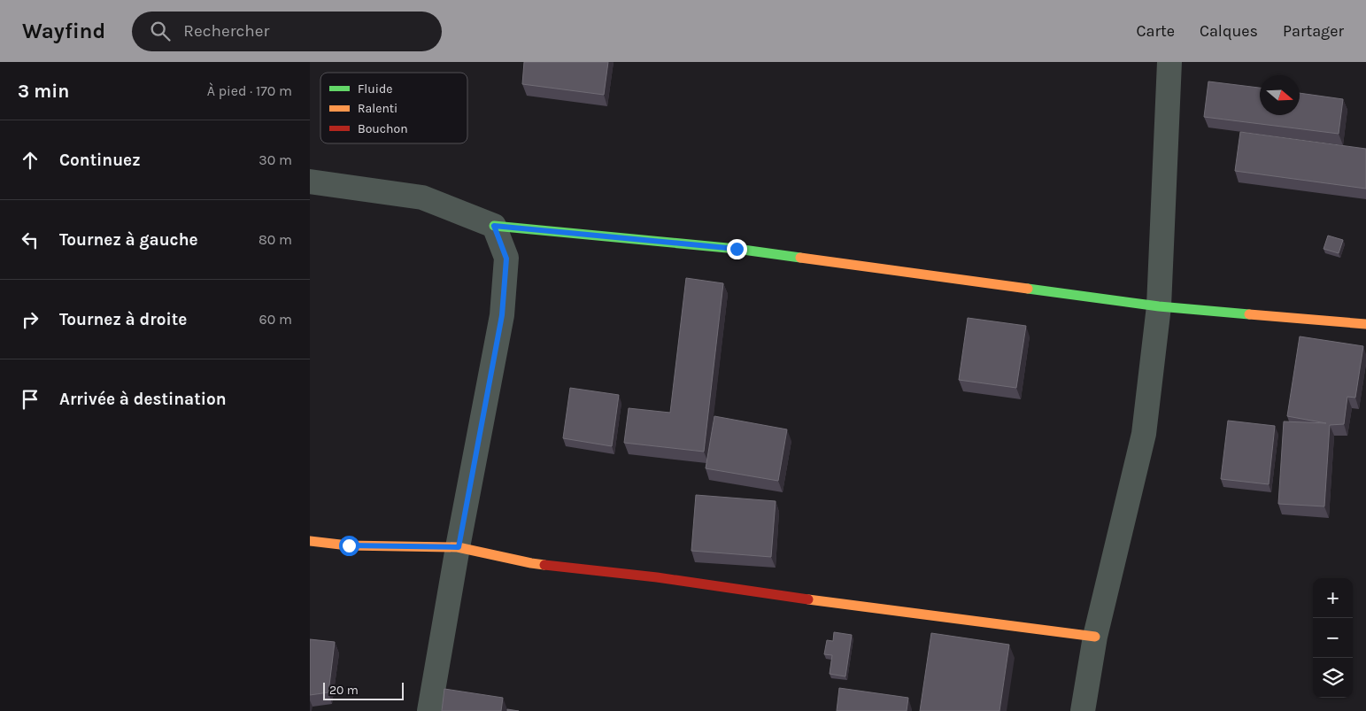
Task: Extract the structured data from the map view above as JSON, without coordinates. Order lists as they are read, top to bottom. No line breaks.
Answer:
{"legend":["Fluide","Ralenti","Bouchon"],"scale_bar":"20 m","north":"right","page":{"header":"Wayfind","search":"Rechercher","nav":["Carte","Calques","Partager"],"heading":["3 min","À pied · 170 m"],"list":[["Continuez","30 m"],["Tournez à gauche","80 m"],["Tournez à droite","60 m"],"Arrivée à destination"],"map_buttons":["+","−"],"scale":"20 m"}}
